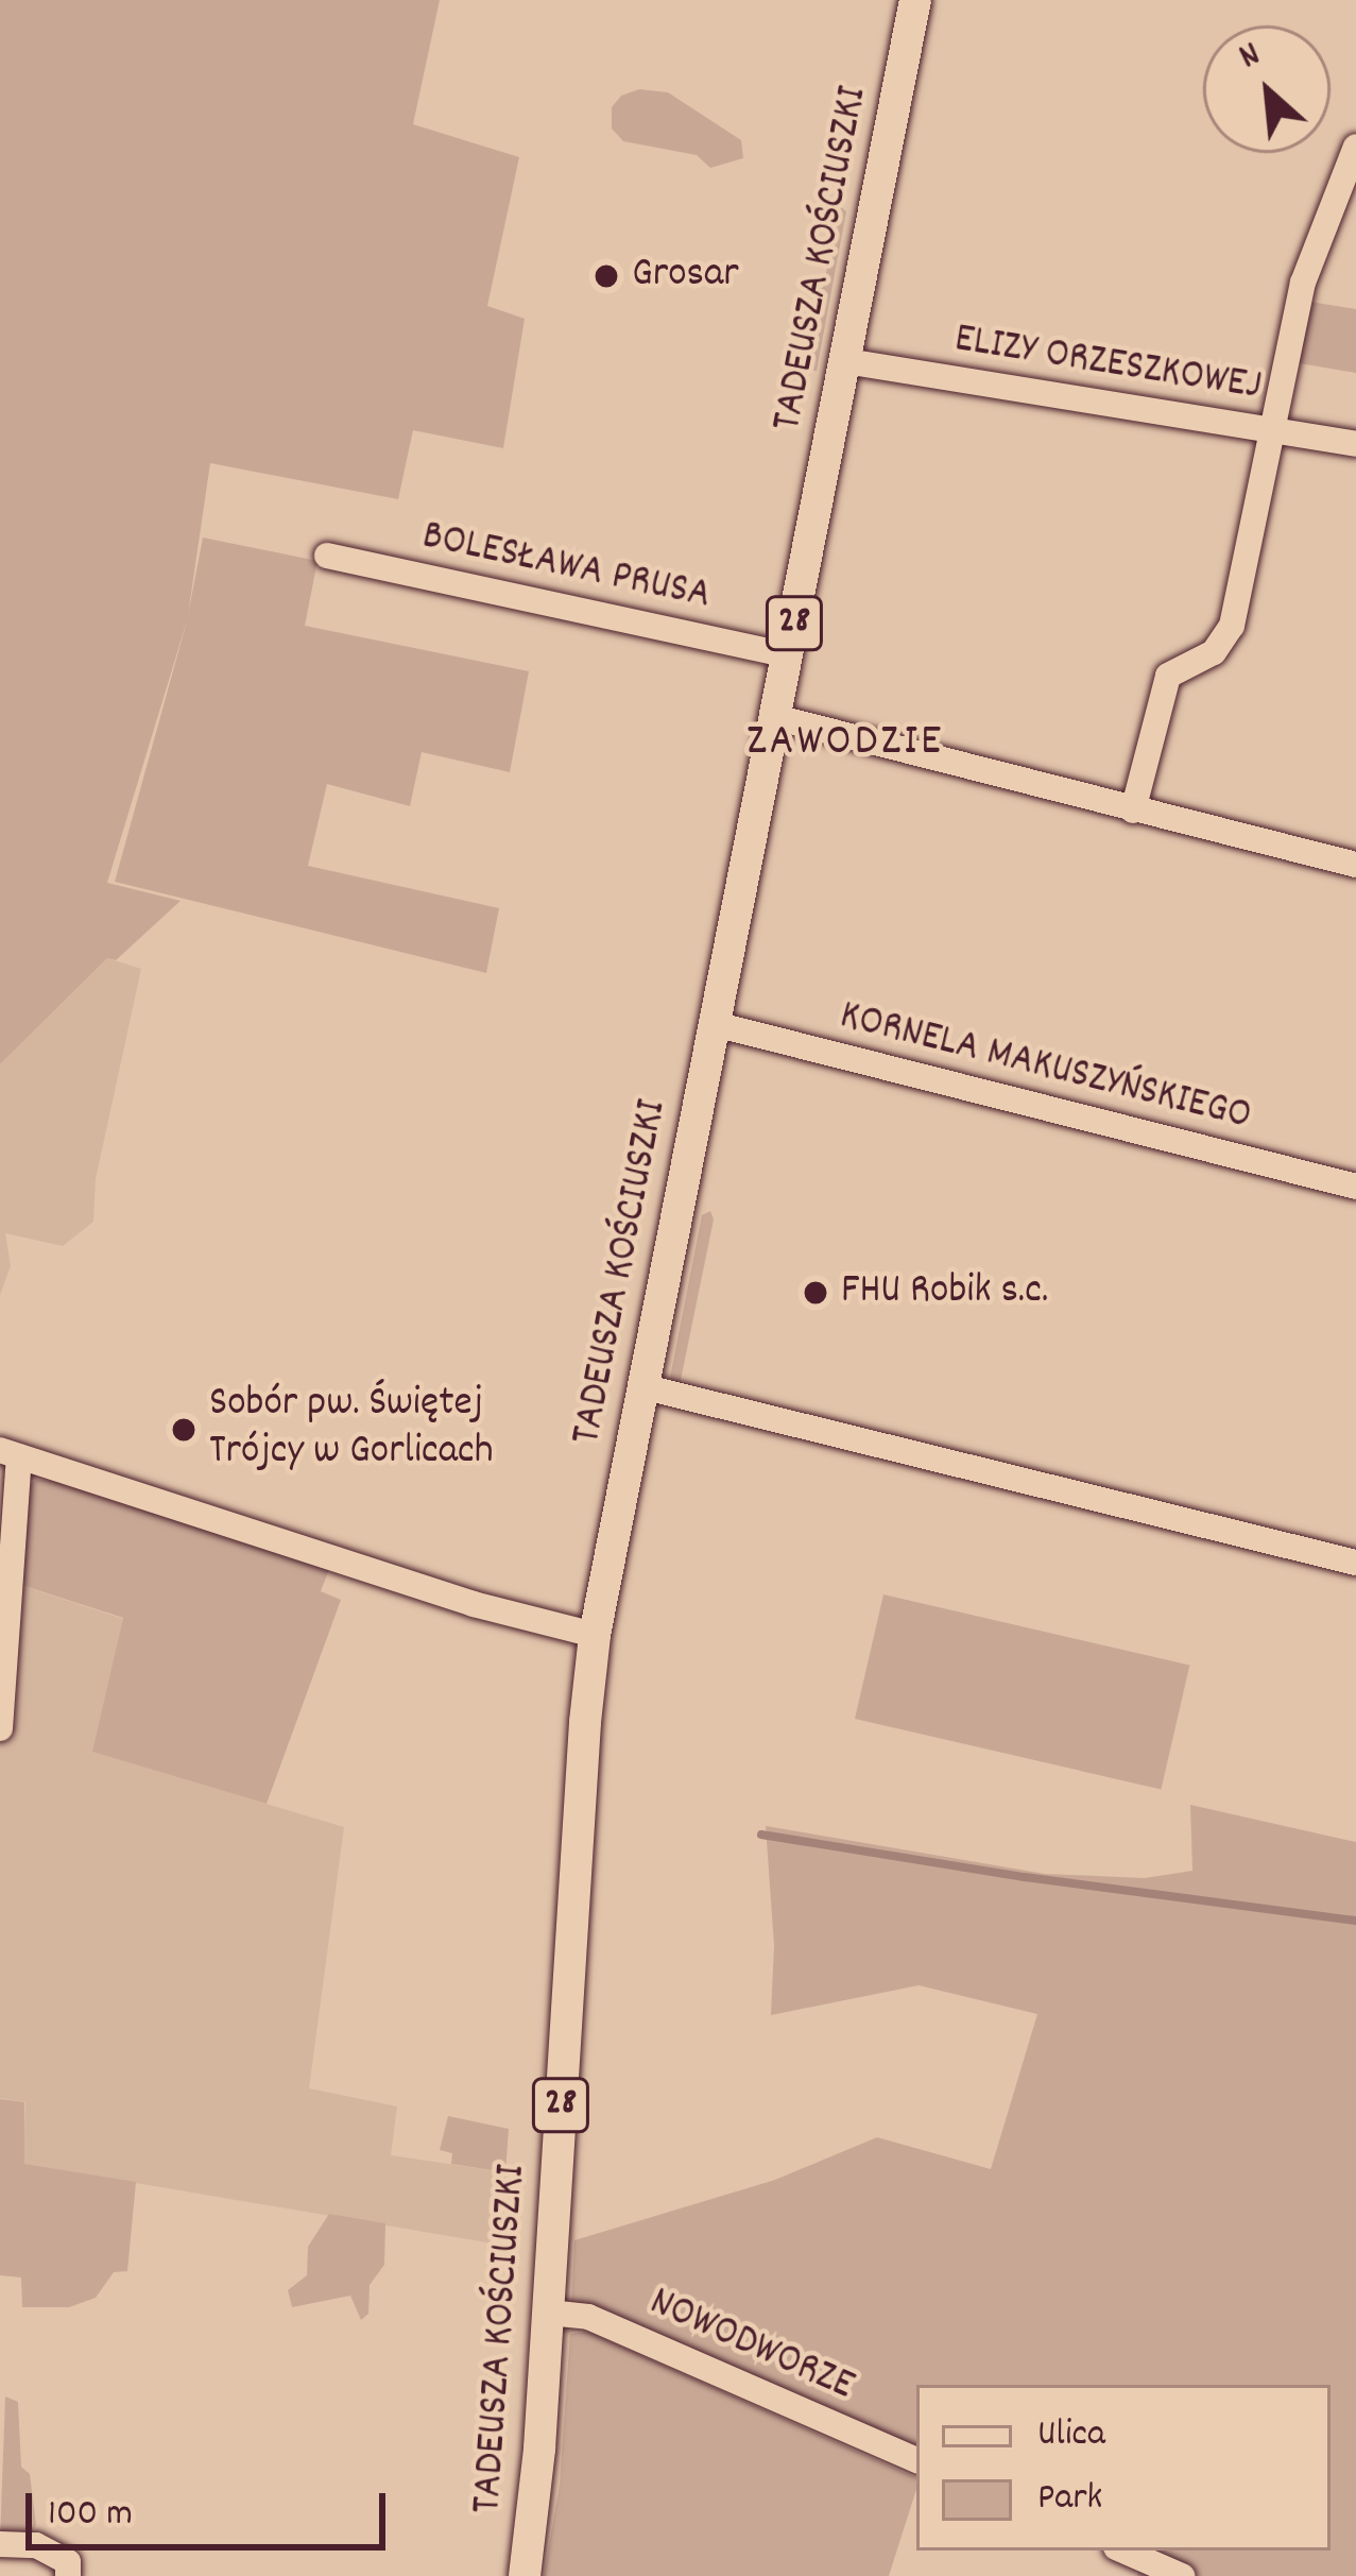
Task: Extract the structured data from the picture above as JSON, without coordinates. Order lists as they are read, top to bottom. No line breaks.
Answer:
{"streets":{"main road":["TADEUSZA KOŚCIUSZKI","28"],"street":["ELIZY ORZESZKOWEJ","BOLESŁAWA PRUSA","KORNELA MAKUSZYŃSKIEGO","NOWODWORZE"]},"crossings":[["TADEUSZA KOŚCIUSZKI","ELIZY ORZESZKOWEJ"],["TADEUSZA KOŚCIUSZKI","BOLESŁAWA PRUSA"],["TADEUSZA KOŚCIUSZKI","KORNELA MAKUSZYŃSKIEGO"],["TADEUSZA KOŚCIUSZKI","NOWODWORZE"]],"districts":["ZAWODZIE"],"places":["Grosar","FHU Robik s.c.","Sobór pw. Świętej Trójcy w Gorlicach"],"legend":["Ulica","Park"],"scale_bar":"100 m","north":"top left"}
